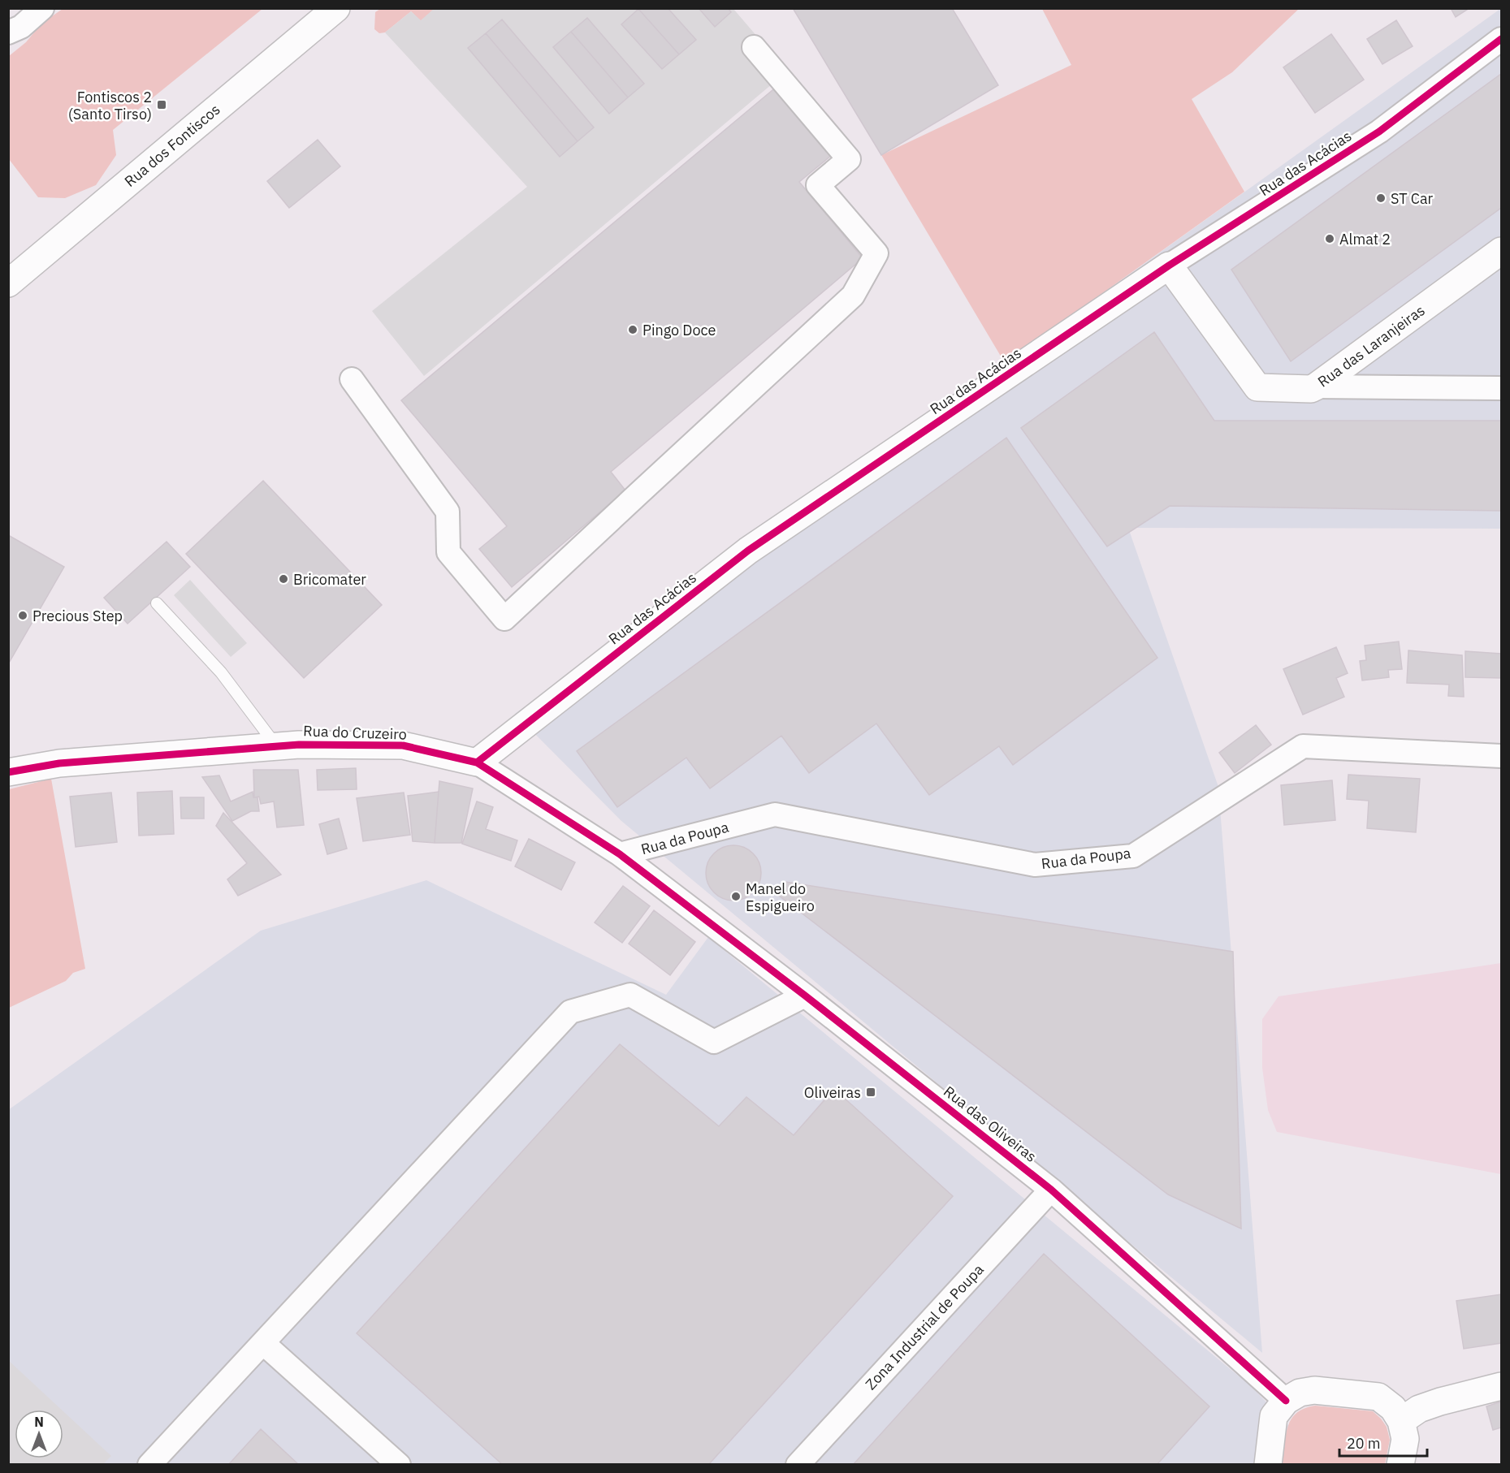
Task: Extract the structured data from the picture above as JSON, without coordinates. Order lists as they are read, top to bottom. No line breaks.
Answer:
{"streets":{"street":["Rua dos Fontiscos","Rua das Acácias","Rua das Laranjeiras","Rua do Cruzeiro","Rua da Poupa","Rua das Oliveiras","Zona Industrial de Poupa"]},"crossings":[["Rua das Acácias","Rua das Laranjeiras"],["Rua das Acácias","Rua do Cruzeiro"],["Rua do Cruzeiro","Rua da Poupa"],["Rua do Cruzeiro","Rua das Oliveiras"],["Rua das Oliveiras","Zona Industrial de Poupa"]],"places":{"transit":["Fontiscos 2 (Santo Tirso)","Oliveiras"],"other":["ST Car","Almat 2","Pingo Doce","Bricomater","Precious Step","Manel do Espigueiro"]},"scale_bar":"20 m","north":"top"}
